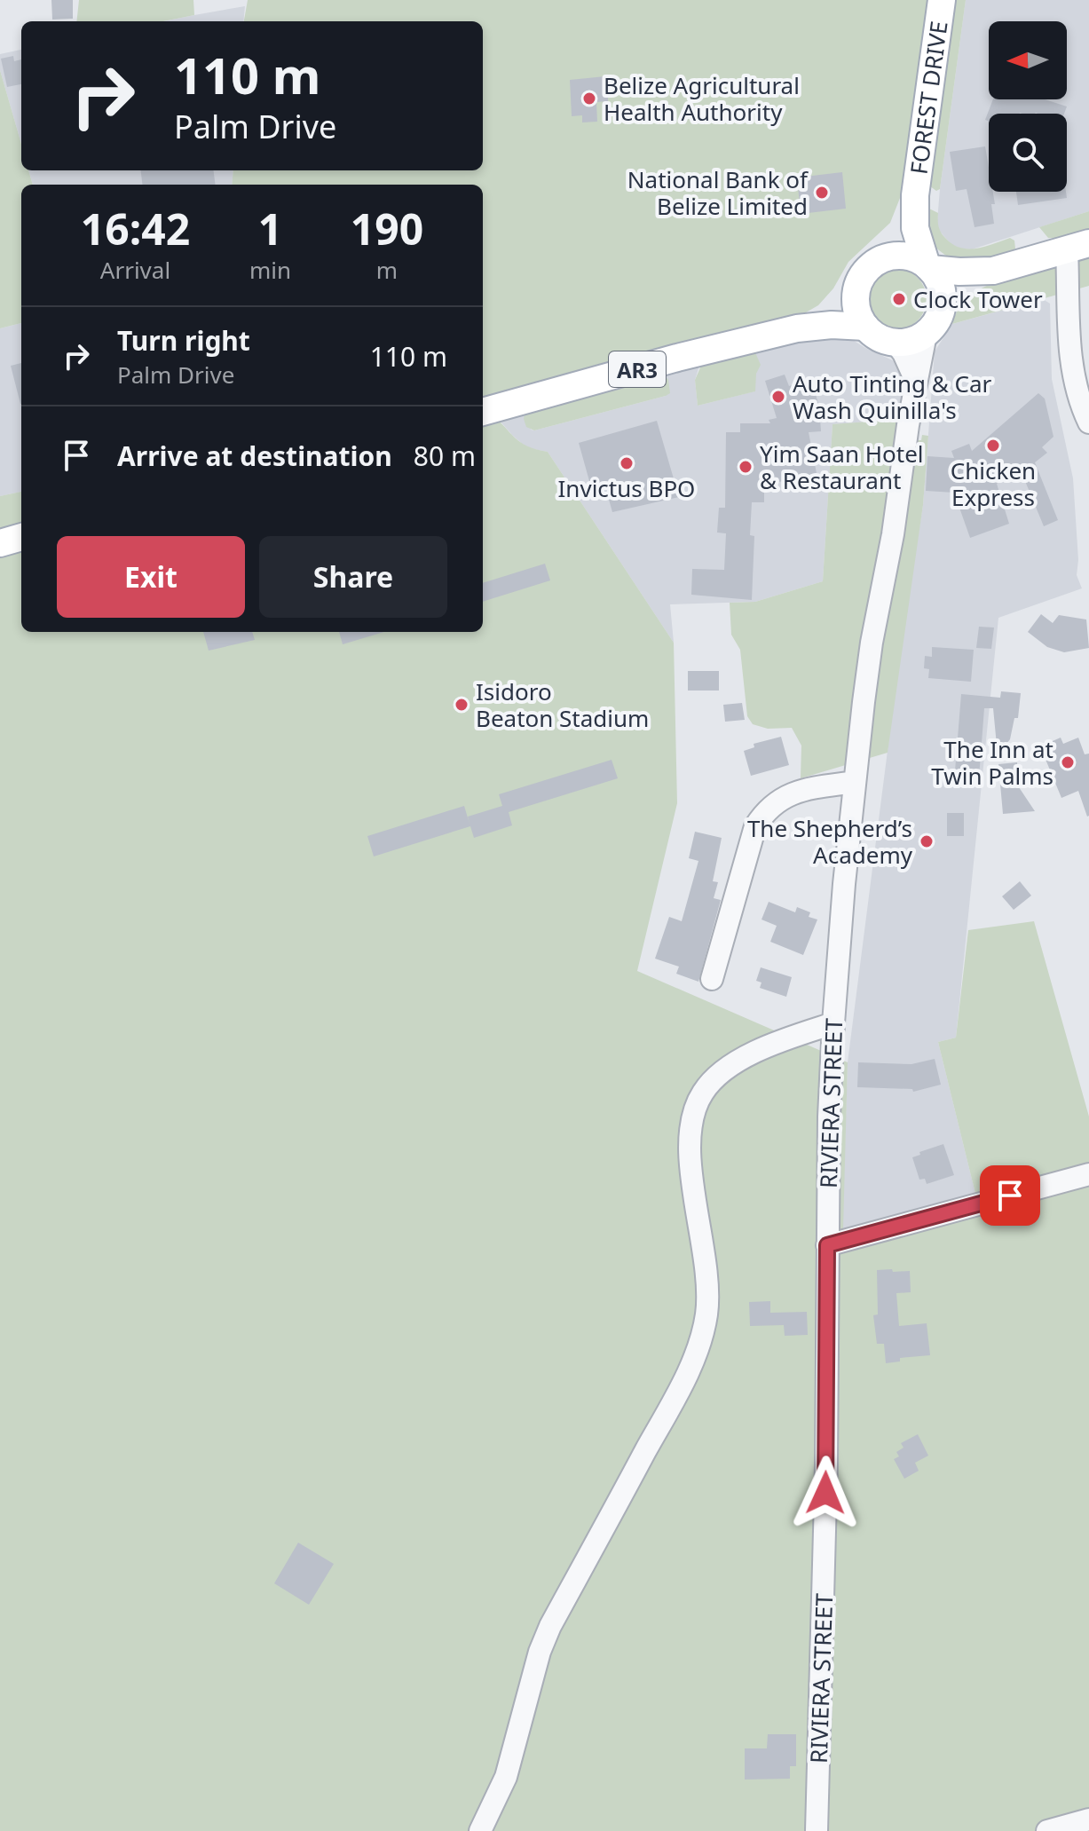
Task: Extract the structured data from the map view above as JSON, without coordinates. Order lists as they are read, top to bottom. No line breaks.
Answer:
{"streets":{"main road":["FOREST DRIVE","AR3"],"street":["RIVIERA STREET"]},"crossings":[["FOREST DRIVE","AR3"],["FOREST DRIVE","RIVIERA STREET"],["AR3","RIVIERA STREET"]],"places":["Belize Agricultural Health Authority","National Bank of Belize Limited","Clock Tower","Auto Tinting & Car Wash Quinilla's","Chicken Express","Invictus BPO","Yim Saan Hotel & Restaurant","Isidoro Beaton Stadium","The Inn at Twin Palms","The Shepherd’s Academy"],"north":"left","page":{"turn":["110 m","Palm Drive"],"eta":["16:42","Arrival","1","min","190","m"],"list":[{"name":"Turn right","note":"Palm Drive","value":"110 m"},{"name":"Arrive at destination","value":"80 m"}],"buttons":["Exit","Share"]}}
